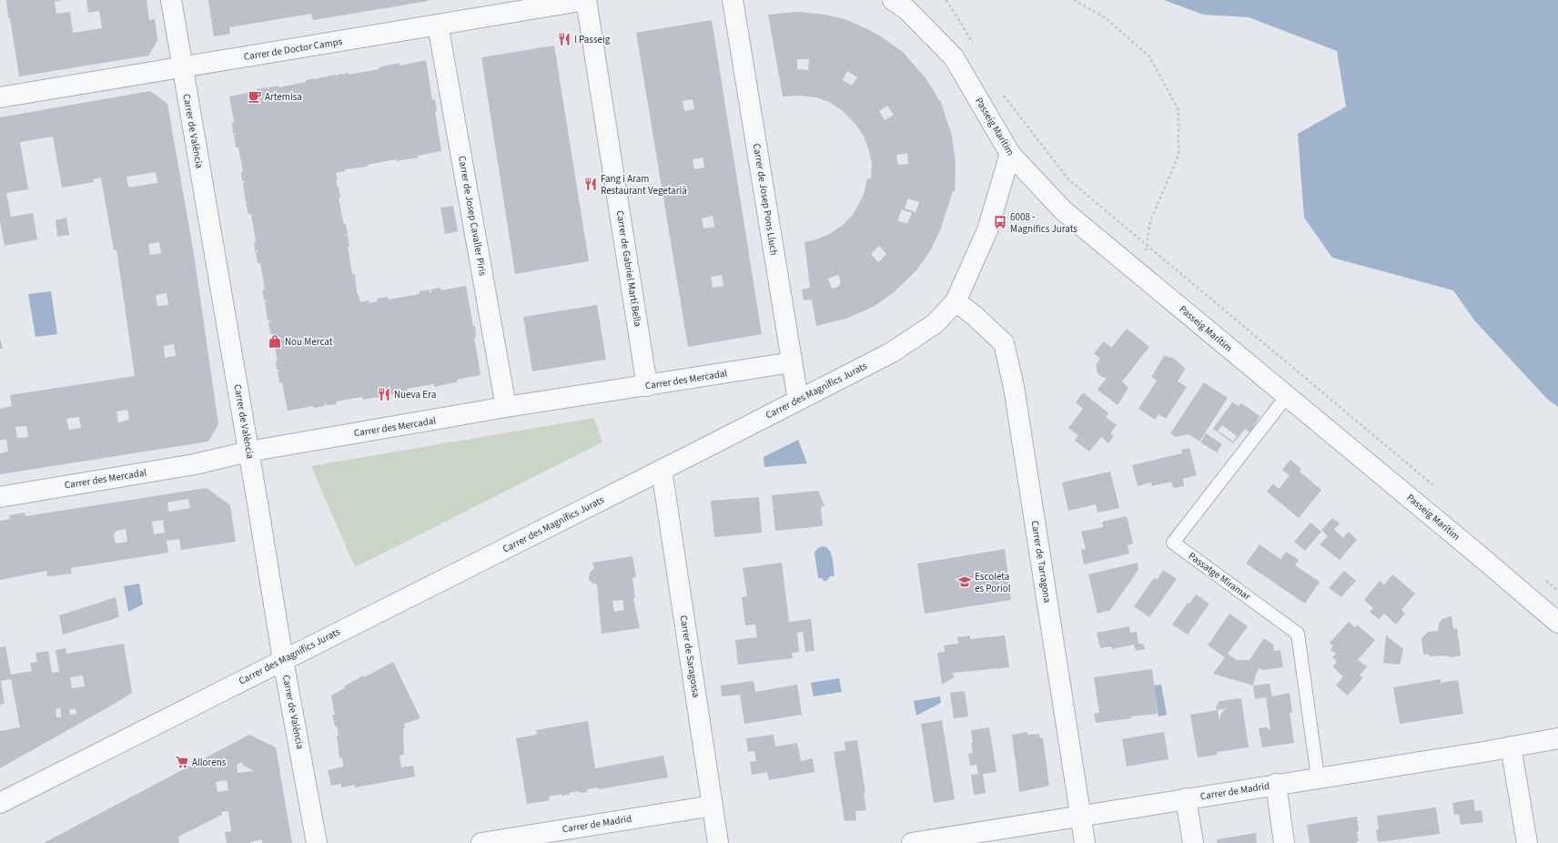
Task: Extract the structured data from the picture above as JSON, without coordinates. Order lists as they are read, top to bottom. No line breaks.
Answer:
{"streets":{"street":["Carrer de Doctor Camps","Passeig Marítim","Carrer de València","Carrer de Josep Pons Lluch","Carrer de Josep Cavaller Piris","Carrer de Gabriel Martí Bella","Carrer des Mercadal","Carrer des Magnífics Jurats","Carrer de Tarragona","Carrer de Saragossa","Carrer de Madrid"],"lane":["Passatge Miramar"]},"crossings":[["Carrer de Doctor Camps","Carrer de València"],["Carrer de Doctor Camps","Carrer de Josep Cavaller Piris"],["Carrer de Doctor Camps","Carrer de Gabriel Martí Bella"],["Passeig Marítim","Carrer des Magnífics Jurats"],["Passeig Marítim","Passatge Miramar"],["Carrer de València","Carrer des Mercadal"],["Carrer de València","Carrer des Magnífics Jurats"],["Carrer de Josep Pons Lluch","Carrer des Mercadal"],["Carrer de Josep Pons Lluch","Carrer des Magnífics Jurats"],["Carrer de Josep Cavaller Piris","Carrer des Mercadal"],["Carrer de Gabriel Martí Bella","Carrer des Mercadal"],["Carrer des Magnífics Jurats","Carrer de Tarragona"],["Carrer des Magnífics Jurats","Carrer de Saragossa"],["Carrer de Tarragona","Carrer de Madrid"],["Passatge Miramar","Carrer de Madrid"],["Carrer de Saragossa","Carrer de Madrid"]],"places":{"restaurant":["l Passeig","Fang i Aram Restaurant Vegetarià","Nueva Era"],"cafe":["Artemisa"],"bus stop":["6008 - Magnifics Jurats"],"shop":["Nou Mercat"],"school or university":["Escoleta es Poriol"],"supermarket":["Allorens"]}}
